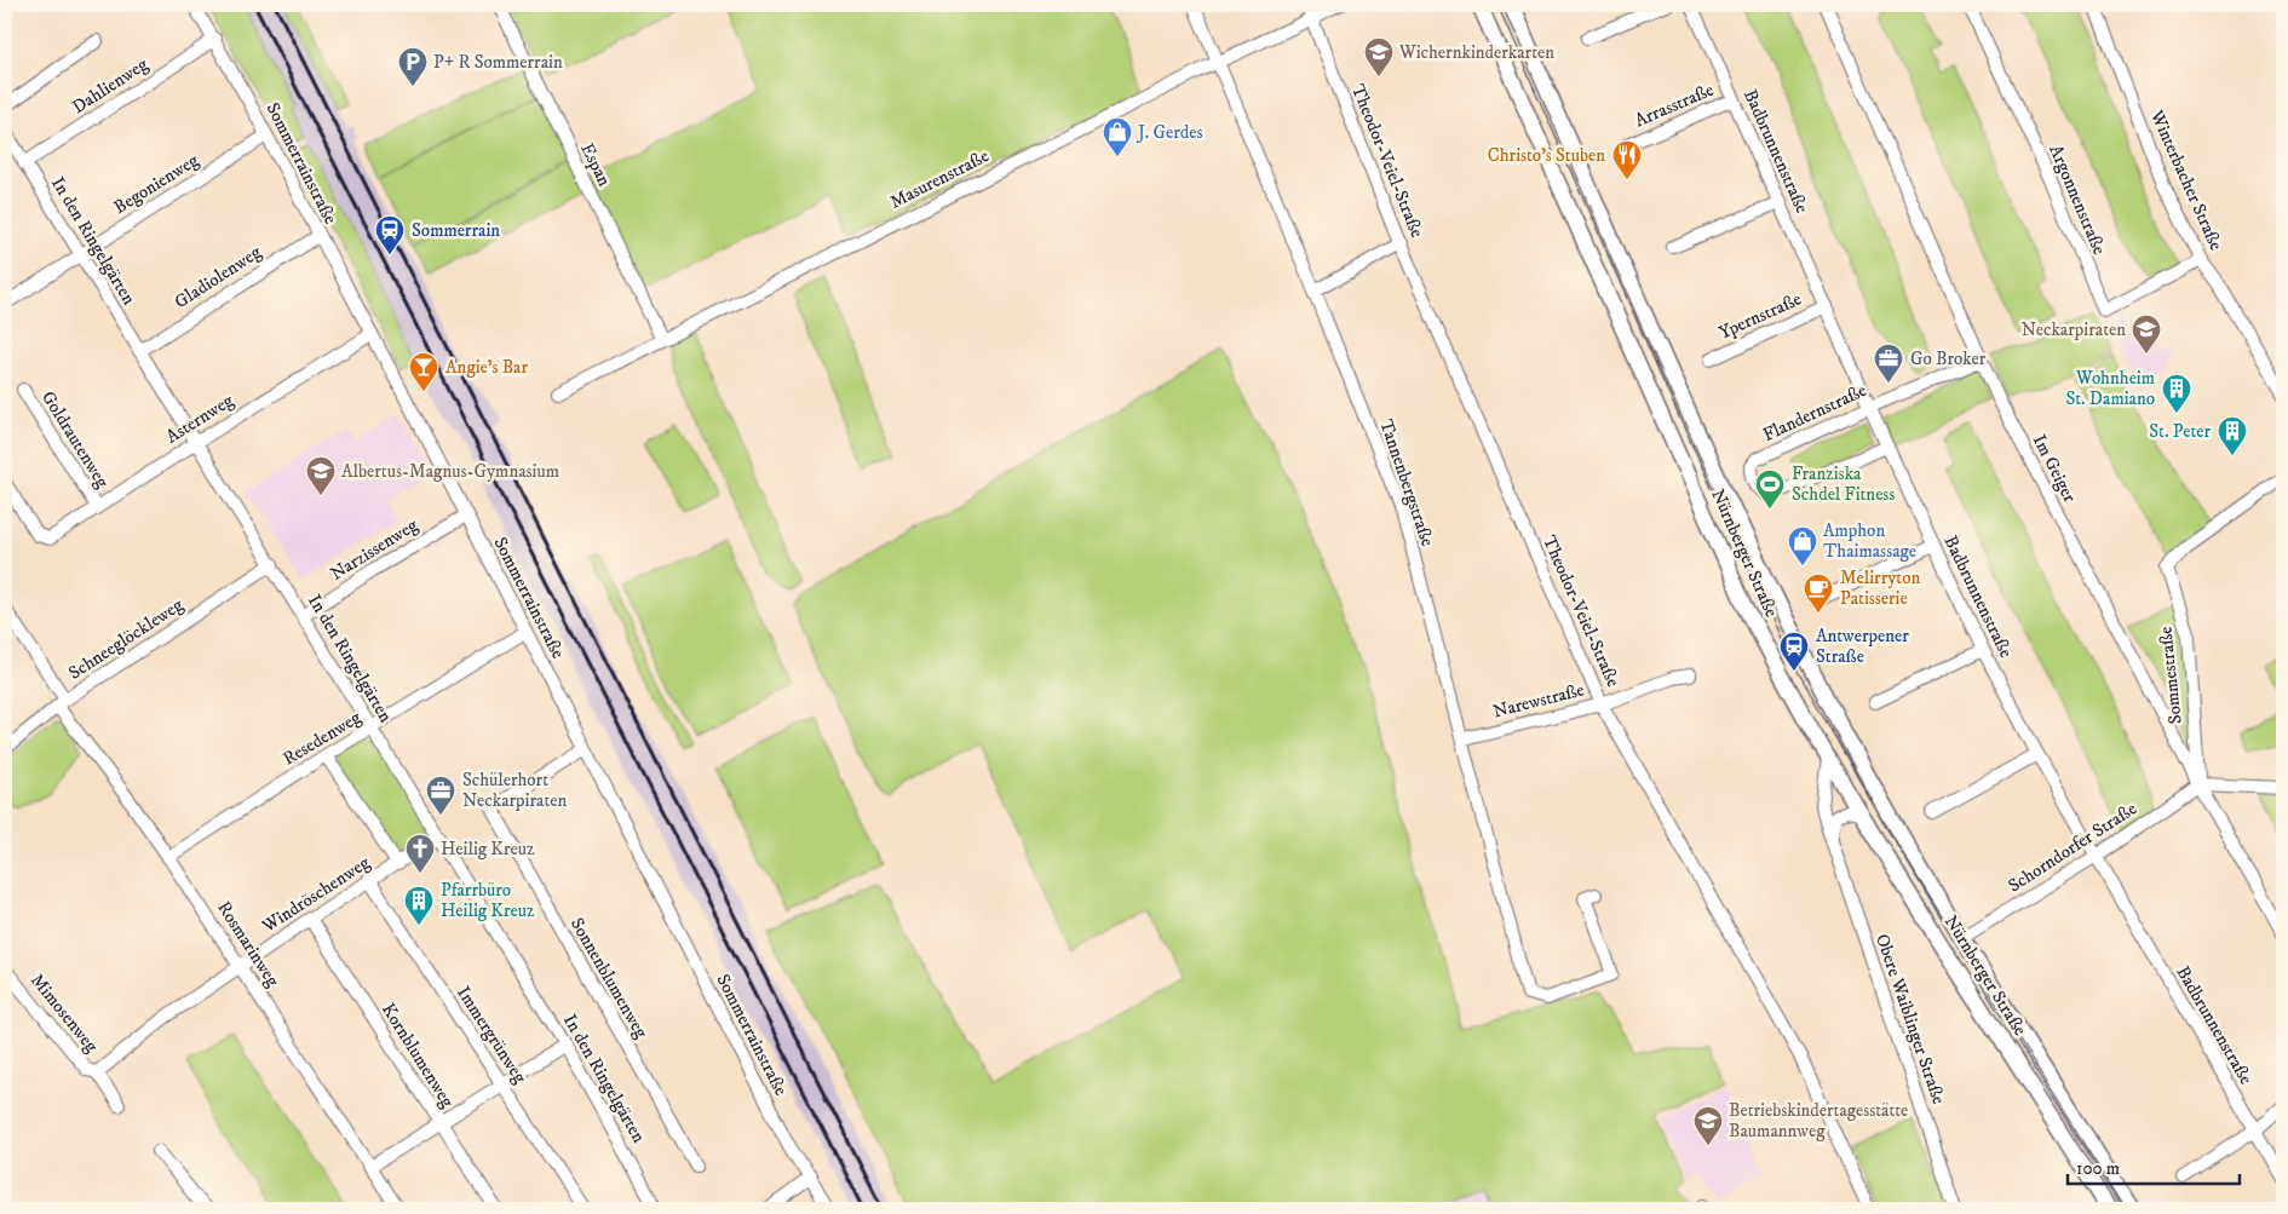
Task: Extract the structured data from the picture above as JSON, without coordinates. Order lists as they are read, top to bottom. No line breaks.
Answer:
{"streets":{"main road":["Nürnberger Straße"],"street":["Dahlienweg","Arrasstraße","Badbrunnenstraße","Theodor-Veiel-Straße","Sommerrainstraße","Espan","Masurenstraße","Winterbacher Straße","Begonienweg","Argonnenstraße","In den Ringelgärten","Gladiolenweg","Ypernstraße","Flandernstraße","Asternweg","Goldrautenweg","Im Geiger","Tannenbergstraße","Narzissenweg","Schneeglöckleweg","Sommestraße","Narewstraße","Resedenweg","Schorndorfer Straße","Windröschenweg","Rosmarinweg","Sonnenblumenweg","Mimosenweg","Obere Waiblinger Straße","Immergrünweg","Kornblumenweg"]},"crossings":[["Dahlienweg","Sommerrainstraße"],["Dahlienweg","In den Ringelgärten"],["Arrasstraße","Badbrunnenstraße"],["Badbrunnenstraße","Ypernstraße"],["Badbrunnenstraße","Flandernstraße"],["Badbrunnenstraße","Schorndorfer Straße"],["Theodor-Veiel-Straße","Masurenstraße"],["Theodor-Veiel-Straße","Narewstraße"],["Sommerrainstraße","Begonienweg"],["Sommerrainstraße","Gladiolenweg"],["Sommerrainstraße","Asternweg"],["Sommerrainstraße","Narzissenweg"],["Sommerrainstraße","Resedenweg"],["Sommerrainstraße","Sonnenblumenweg"],["Espan","Masurenstraße"],["Masurenstraße","Tannenbergstraße"],["Winterbacher Straße","Argonnenstraße"],["Begonienweg","In den Ringelgärten"],["In den Ringelgärten","Gladiolenweg"],["In den Ringelgärten","Asternweg"],["In den Ringelgärten","Narzissenweg"],["In den Ringelgärten","Schneeglöckleweg"],["In den Ringelgärten","Resedenweg"],["In den Ringelgärten","Windröschenweg"],["Flandernstraße","Im Geiger"],["Asternweg","Goldrautenweg"],["Im Geiger","Sommestraße"],["Im Geiger","Schorndorfer Straße"],["Tannenbergstraße","Narewstraße"],["Nürnberger Straße","Schorndorfer Straße"],["Nürnberger Straße","Obere Waiblinger Straße"],["Schneeglöckleweg","Rosmarinweg"],["Sommestraße","Schorndorfer Straße"],["Resedenweg","Rosmarinweg"],["Windröschenweg","Rosmarinweg"],["Windröschenweg","Mimosenweg"],["Windröschenweg","Immergrünweg"],["Windröschenweg","Kornblumenweg"]],"places":{"school or university":["Wichernkinderkarten","Neckarpiraten","Albertus-Magnus-Gymnasium","Betriebskindertagesstätte Baumannweg"],"parking":["P+ R Sommerrain"],"shop":["J. Gerdes","Amphon Thaimassage"],"restaurant":["Christo's Stuben"],"station":["Sommerrain","Antwerpener Straße"],"office":["Go Broker","Schülerhort Neckarpiraten"],"bar":["Angie's Bar"],"building":["Wohnheim St. Damiano","St. Peter","Pfarrbüro Heilig Kreuz"],"sports":["Franziska Schdel Fitness"],"cafe":["Melirryton Patisserie"],"church":["Heilig Kreuz"]},"scale_bar":"100 m"}
